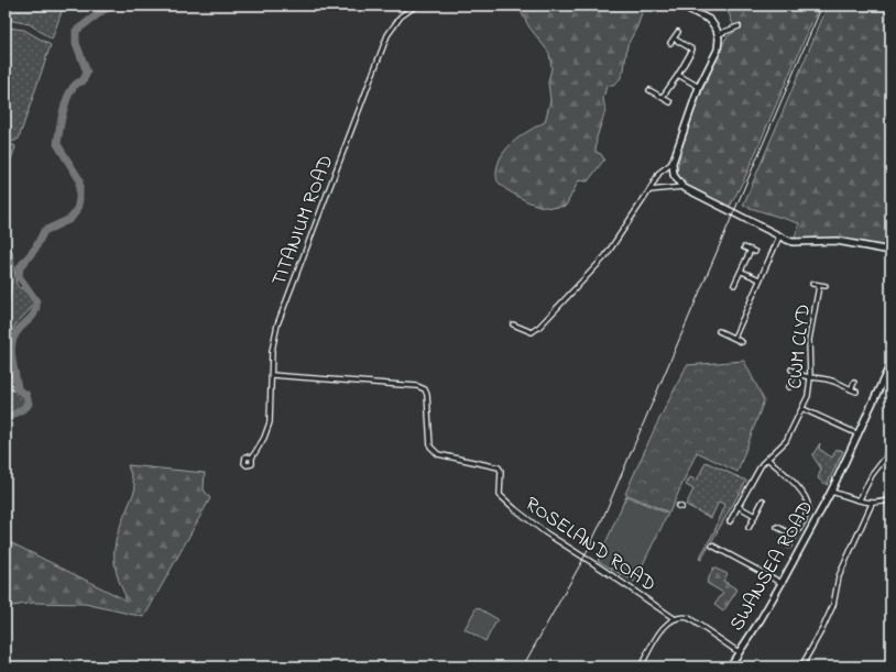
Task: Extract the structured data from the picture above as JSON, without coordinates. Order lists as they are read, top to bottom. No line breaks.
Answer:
{"streets":{"street":["TITANIUM ROAD","CWM CLYD","ROSELAND ROAD","SWANSEA ROAD"]},"crossings":[["TITANIUM ROAD","ROSELAND ROAD"],["CWM CLYD","SWANSEA ROAD"],["ROSELAND ROAD","SWANSEA ROAD"]]}
